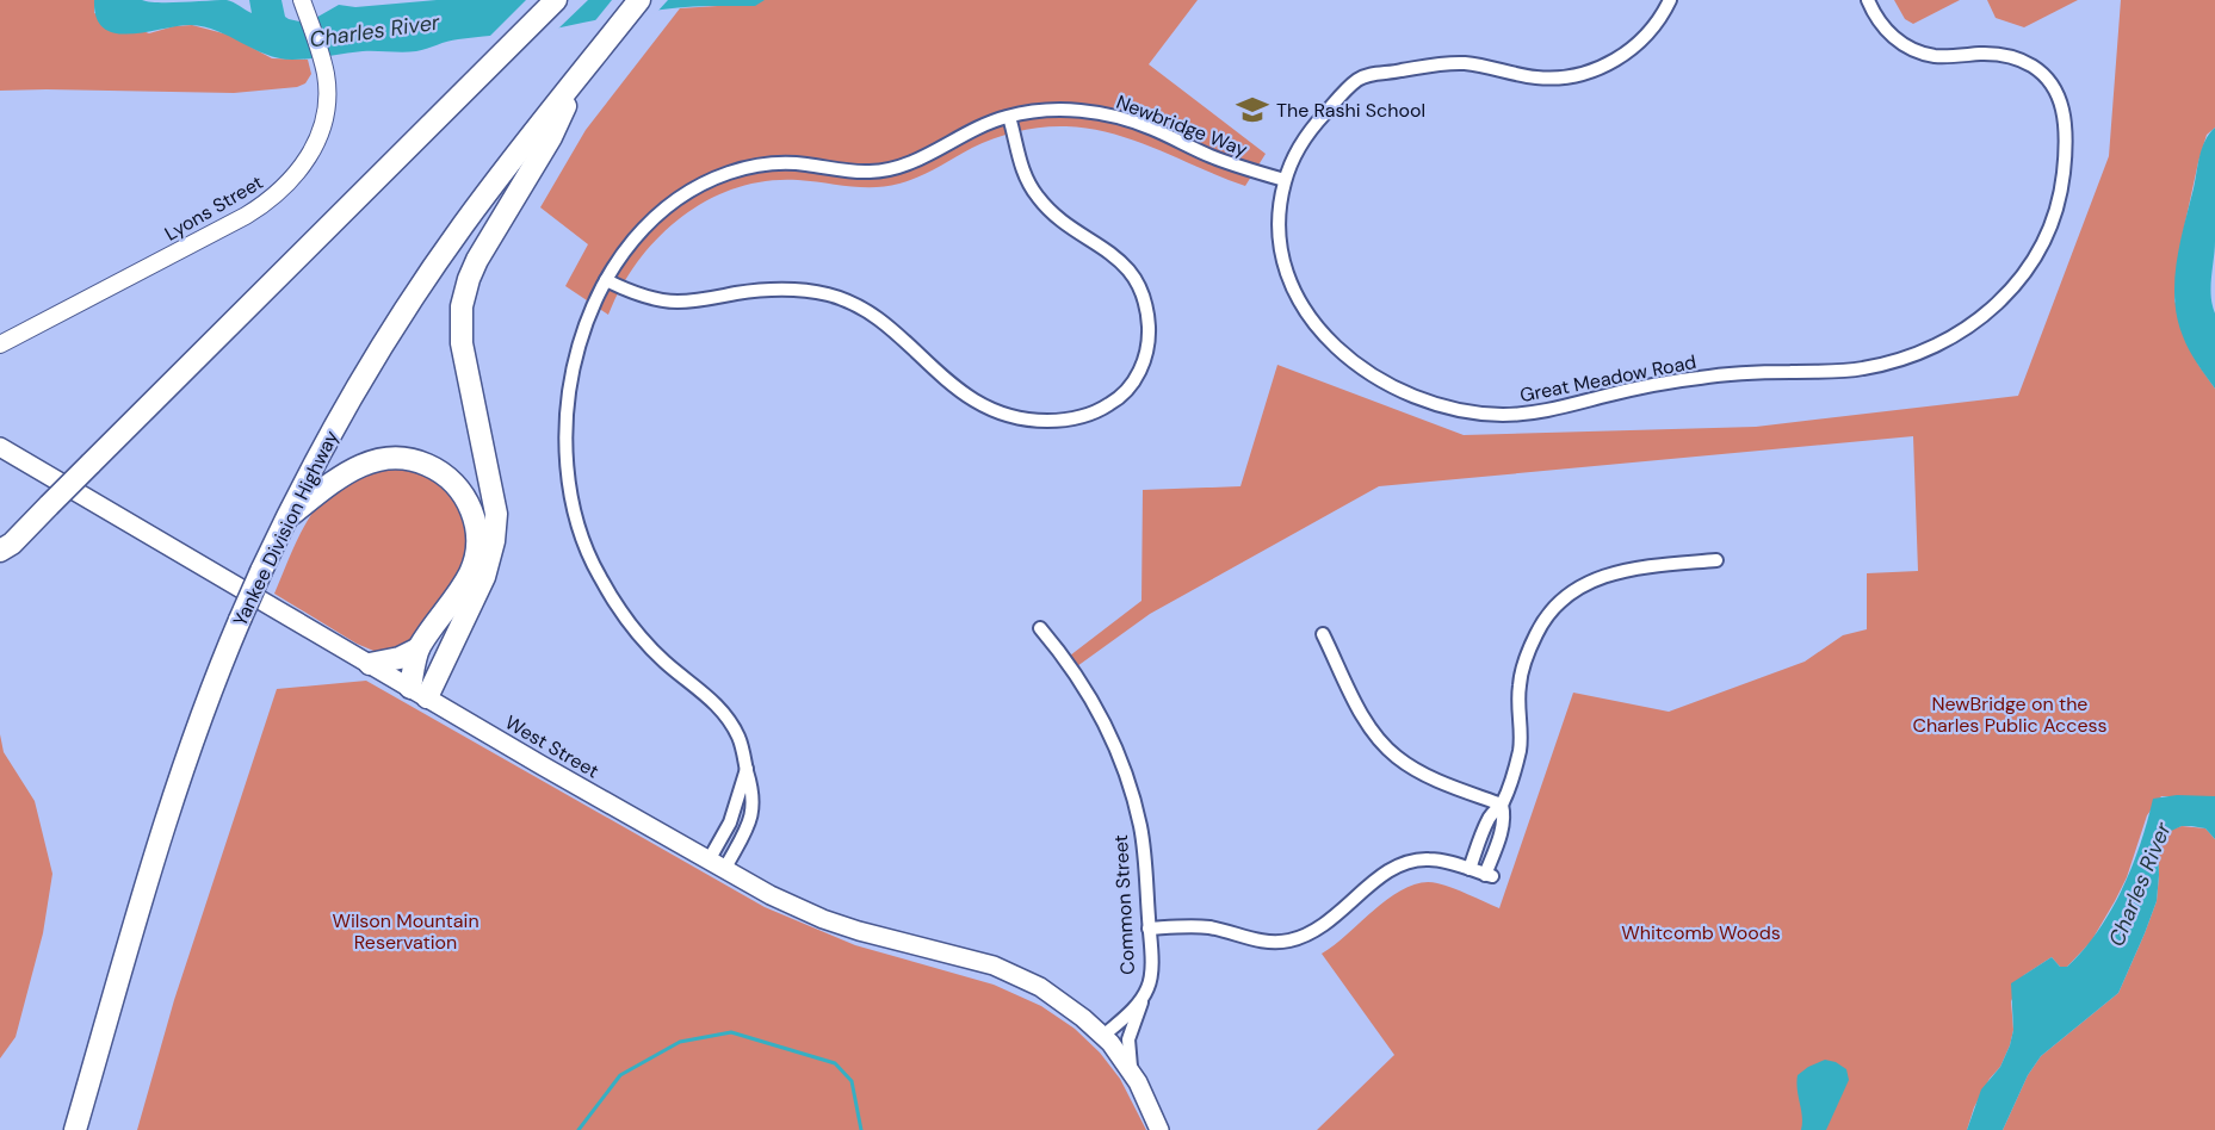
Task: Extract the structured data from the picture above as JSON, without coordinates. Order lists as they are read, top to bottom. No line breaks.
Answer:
{"streets":{"highway":["Yankee Division Highway"],"main road":["Lyons Street","West Street","Common Street"],"street":["Newbridge Way","Great Meadow Road"]},"crossings":[["Newbridge Way","Great Meadow Road"],["Newbridge Way","West Street"],["West Street","Common Street"]],"water":["Charles River"],"parks":["NewBridge on the Charles Public Access","Wilson Mountain Reservation","Whitcomb Woods"],"places":{"school or university":["The Rashi School"]}}
